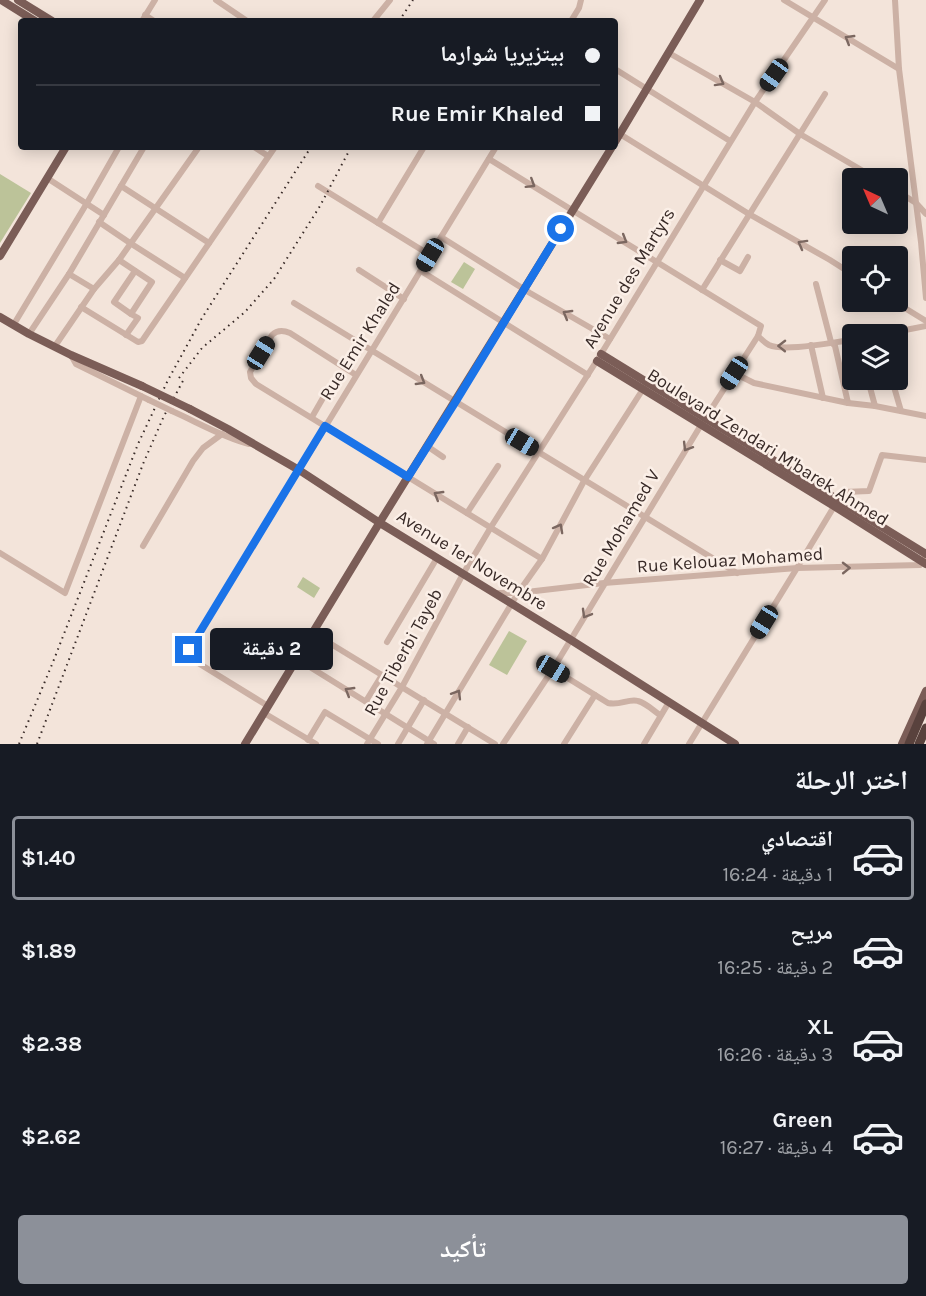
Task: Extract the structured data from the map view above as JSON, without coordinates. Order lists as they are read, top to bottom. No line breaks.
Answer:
{"streets":{"main road":["Boulevard Zendari M'barek Ahmed","Avenue 1er Novembre"],"street":["Avenue des Martyrs","Rue Emir Khaled","Rue Mohamed V","Rue Kelouaz Mohamed","Rue Tiberbi Tayeb"]},"crossings":[["Avenue des Martyrs","Boulevard Zendari M'barek Ahmed"],["Avenue des Martyrs","Avenue 1er Novembre"],["Avenue des Martyrs","Rue Tiberbi Tayeb"],["Rue Emir Khaled","Avenue 1er Novembre"],["Boulevard Zendari M'barek Ahmed","Rue Mohamed V"],["Boulevard Zendari M'barek Ahmed","Rue Kelouaz Mohamed"],["Rue Mohamed V","Avenue 1er Novembre"],["Rue Mohamed V","Rue Kelouaz Mohamed"],["Avenue 1er Novembre","Rue Kelouaz Mohamed"],["Avenue 1er Novembre","Rue Tiberbi Tayeb"]],"north":"top left","page":{"banner":["بيتزيريا شوارما","Rue Emir Khaled"],"bubble":"2 دقيقة","heading":"اختر الرحلة","list":[{"name":"اقتصادي","note":"1 دقيقة · 16:24","value":"$1.40"},{"name":"مريح","note":"2 دقيقة · 16:25","value":"$1.89"},{"name":"XL","note":"3 دقيقة · 16:26","value":"$2.38"},{"name":"Green","note":"4 دقيقة · 16:27","value":"$2.62"}],"buttons":"تأكيد"}}
